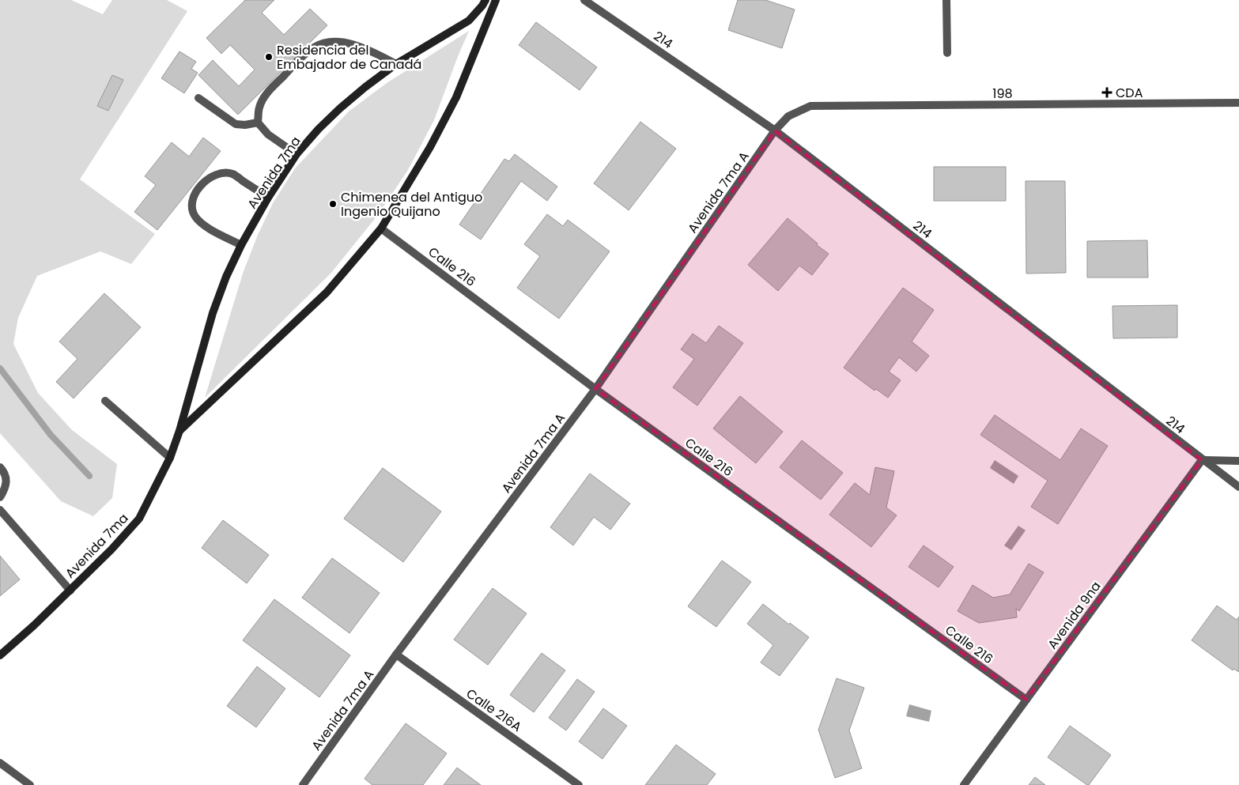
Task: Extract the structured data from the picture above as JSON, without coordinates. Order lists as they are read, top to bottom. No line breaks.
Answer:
{"streets":{"main road":["Avenida 7ma"],"street":["214","198","Avenida 7ma A","Calle 216","Avenida 9na","Calle 216A"]},"crossings":[["214","198"],["214","Avenida 7ma A"],["214","Avenida 9na"],["198","Avenida 7ma A"],["Avenida 7ma","Calle 216"],["Avenida 7ma A","Calle 216"],["Avenida 7ma A","Calle 216A"],["Calle 216","Avenida 9na"]],"places":{"other":["Residencia del Embajador de Canadá","Chimenea del Antiguo Ingenio Quijano"],"health":["CDA"]}}
